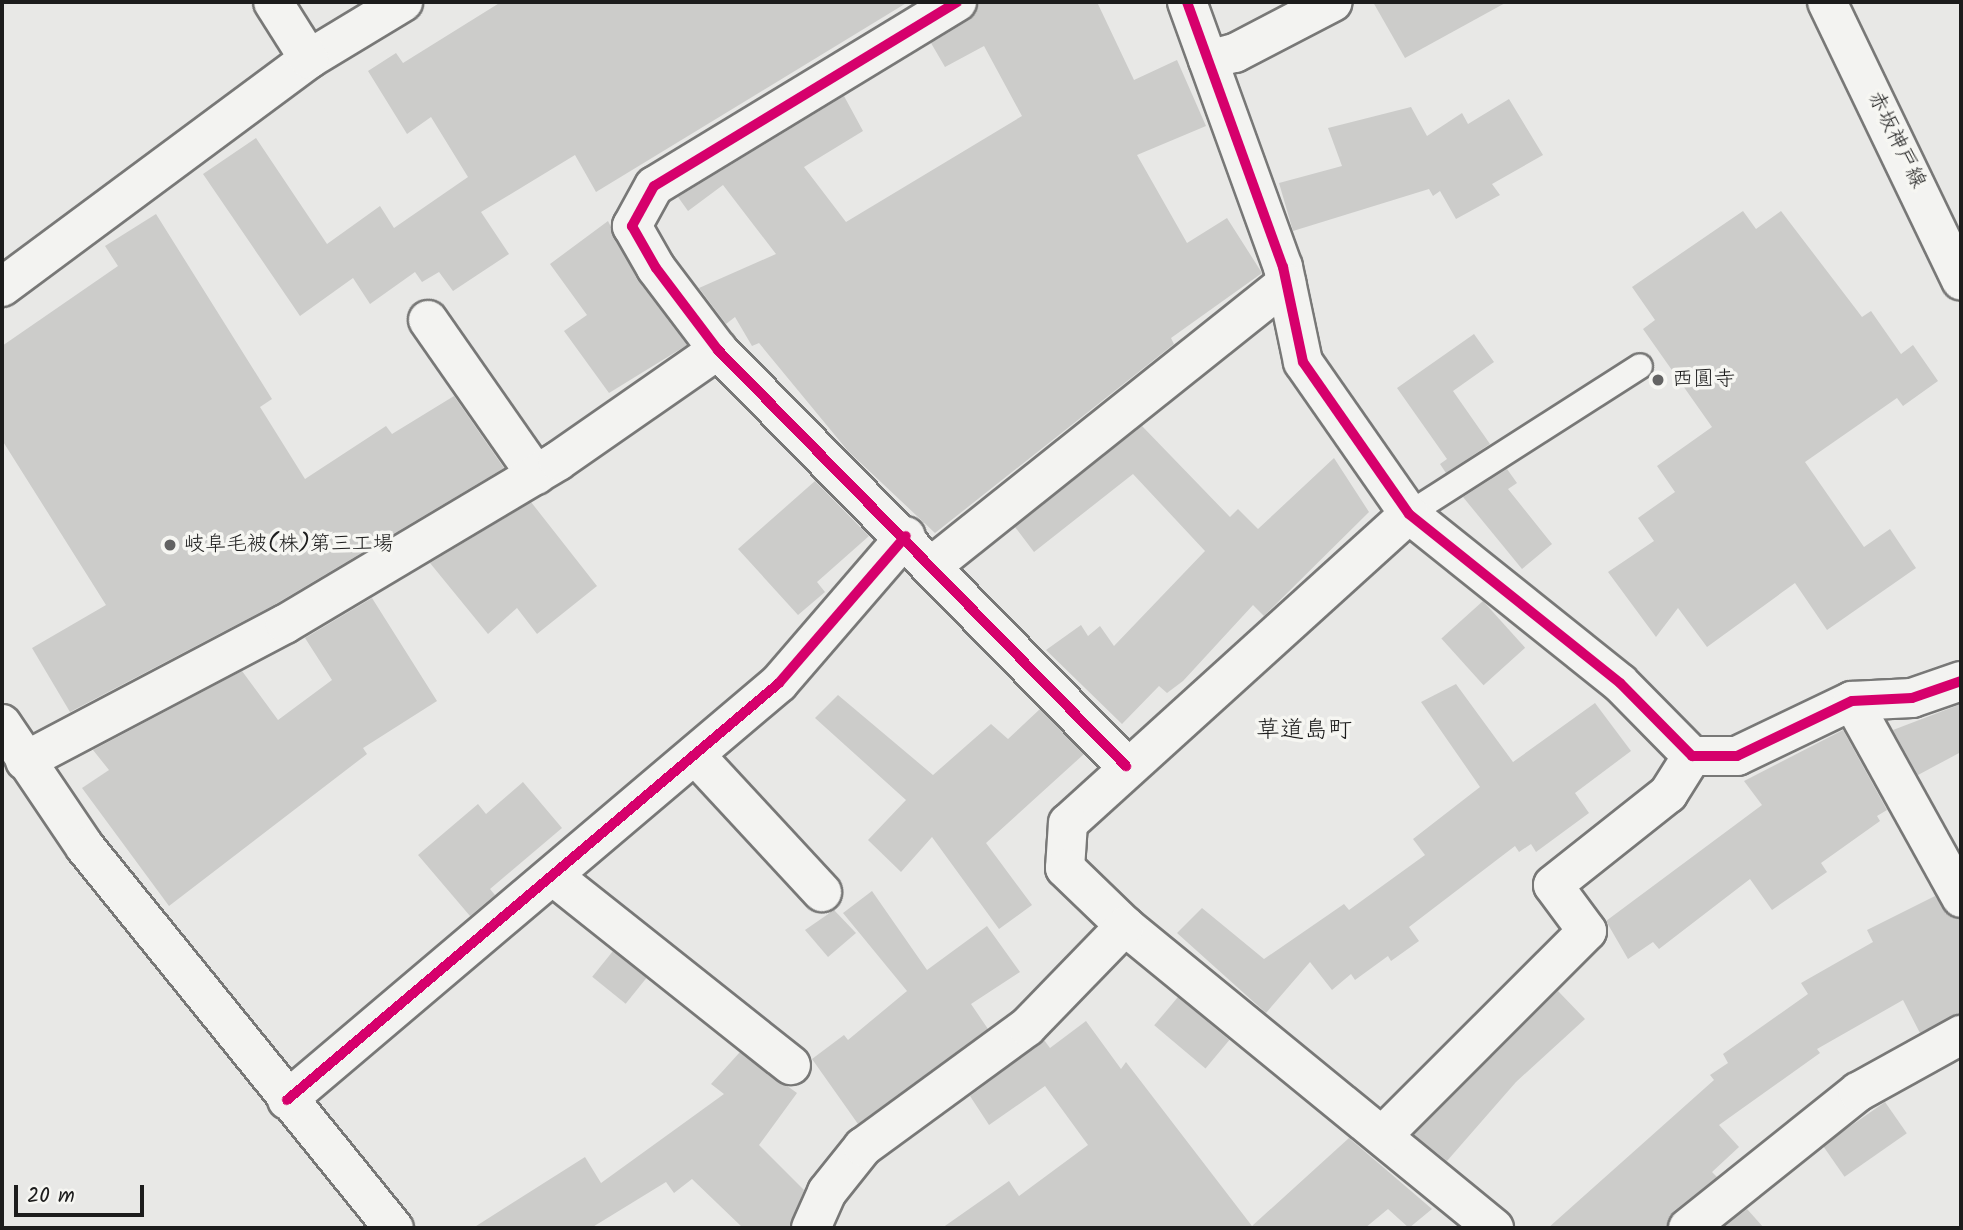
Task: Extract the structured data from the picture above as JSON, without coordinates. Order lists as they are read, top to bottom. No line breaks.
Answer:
{"streets":{"street":["赤坂神戸線"]},"districts":["草道島町"],"places":["西圓寺","岐阜毛被(株)第三工場"],"scale_bar":"20 m"}
